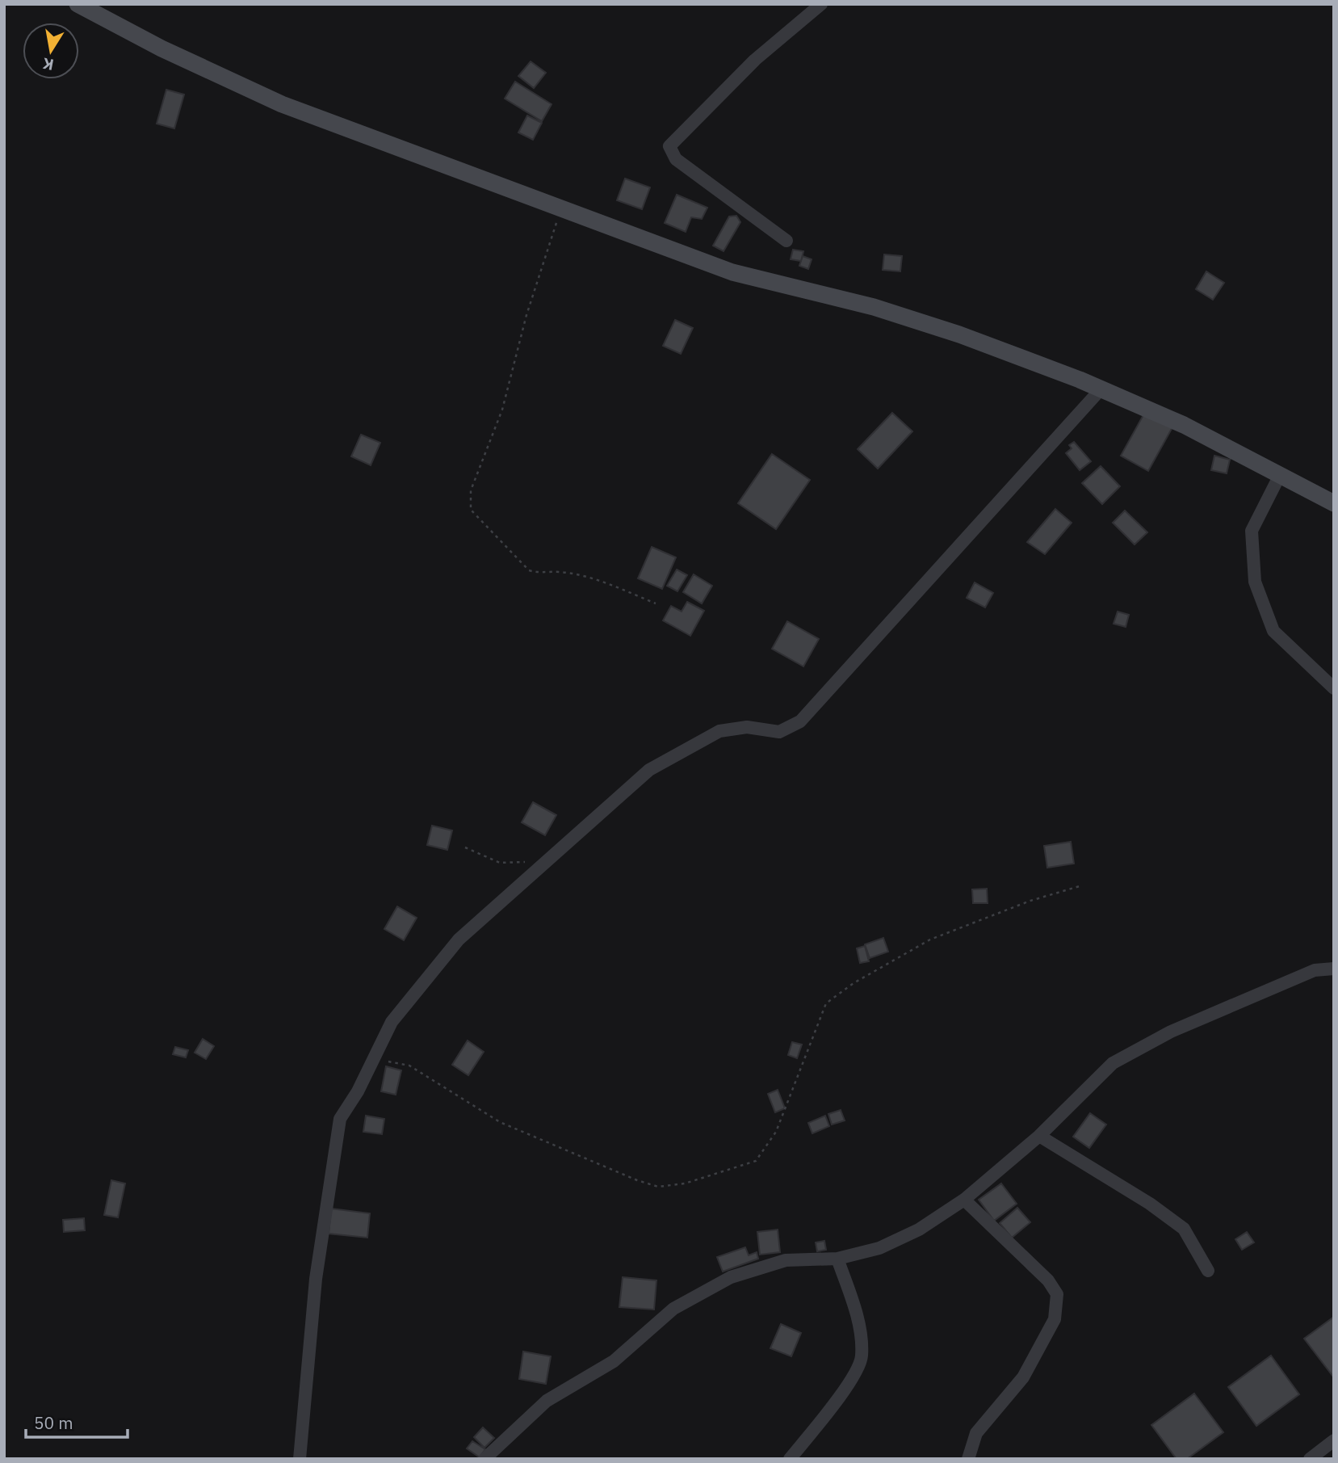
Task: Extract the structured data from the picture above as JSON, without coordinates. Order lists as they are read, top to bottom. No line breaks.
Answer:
{"scale_bar":"50 m","north":"bottom"}
